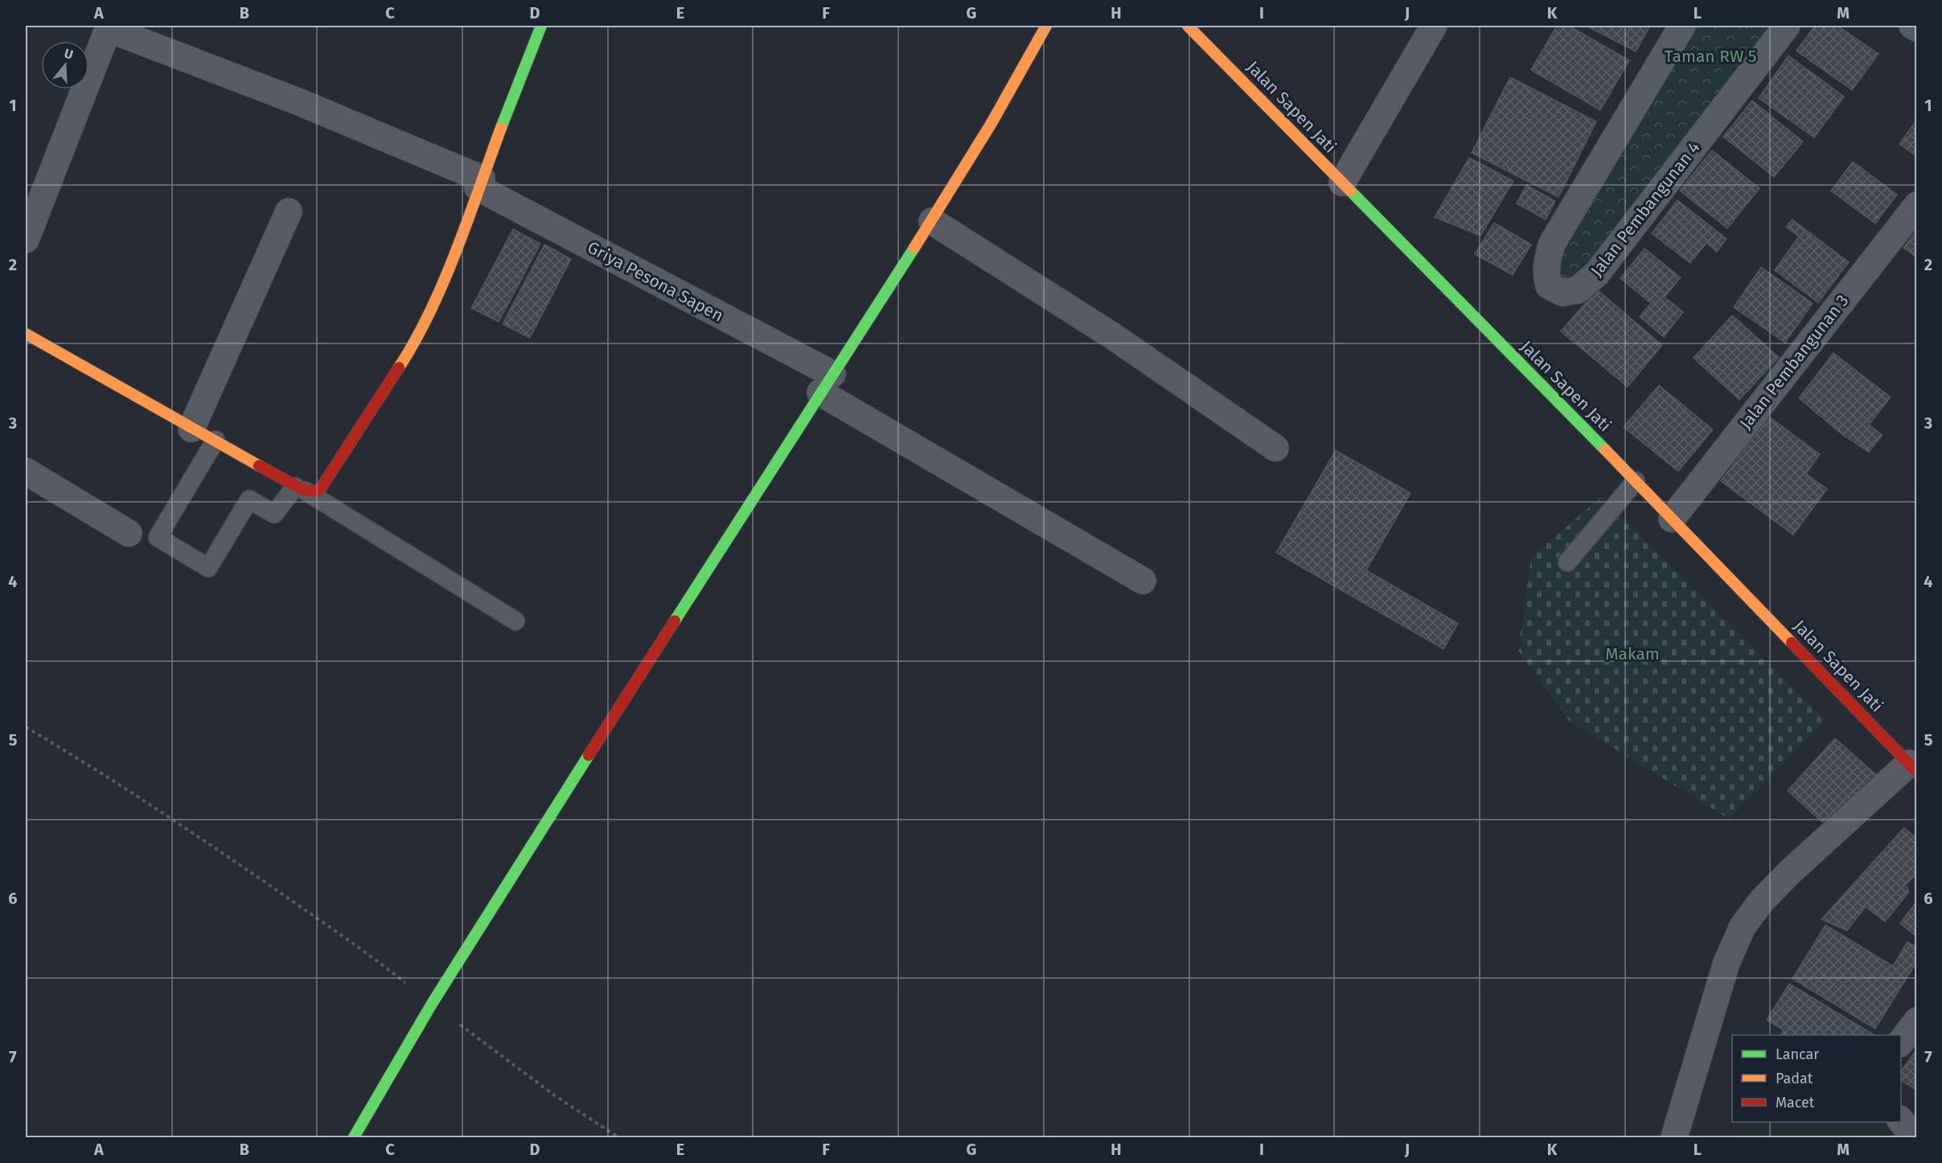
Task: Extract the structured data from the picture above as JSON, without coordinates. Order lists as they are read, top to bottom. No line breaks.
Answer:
{"streets":{"street":["Jalan Sapen Jati","Jalan Pembangunan 4","Griya Pesona Sapen","Jalan Pembangunan 3"]},"crossings":[["Jalan Sapen Jati","Jalan Pembangunan 3"]],"parks":["Taman RW 5","Makam"],"legend":["Lancar","Padat","Macet"],"north":"top","grid":{"columns":["A","B","C","D","E","F","G","H","I","J","K","L","M"],"rows":["1","2","3","4","5","6","7"]}}
